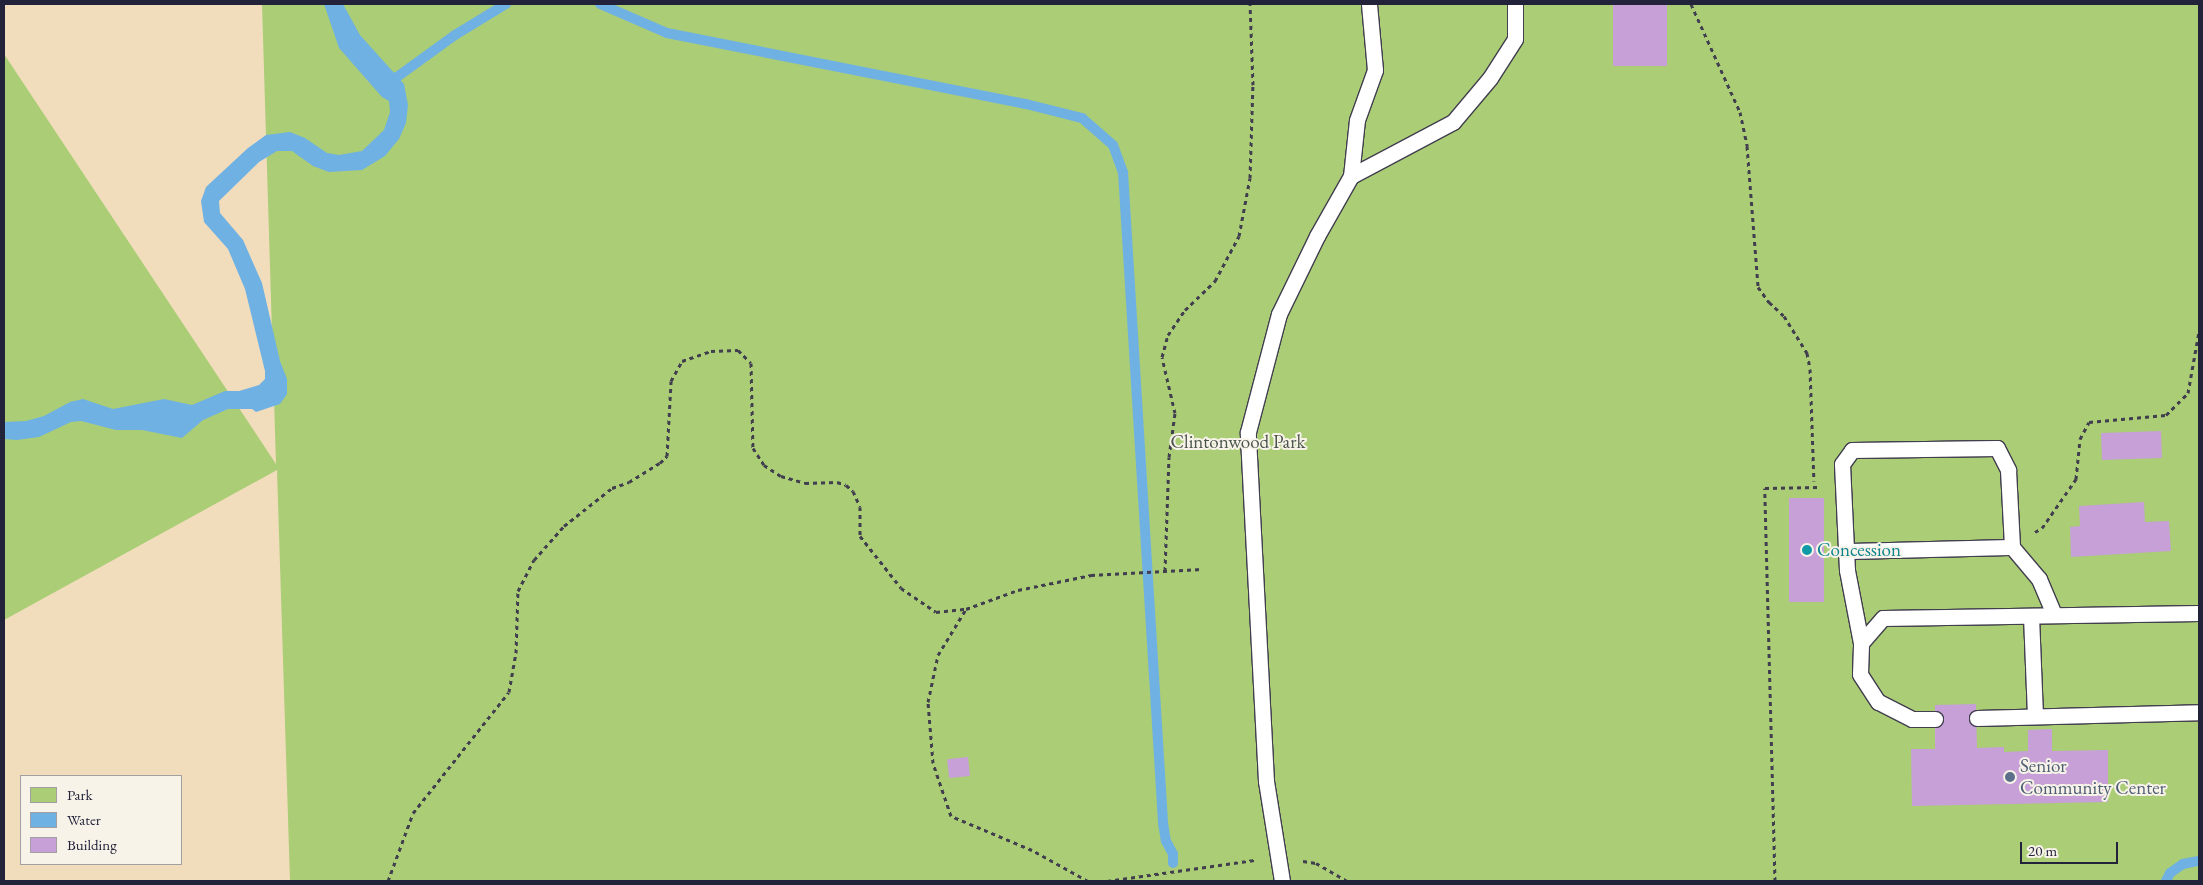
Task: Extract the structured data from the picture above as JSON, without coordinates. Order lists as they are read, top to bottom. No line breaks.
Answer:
{"parks":["Clintonwood Park"],"places":["Concession","Senior Community Center"],"legend":["Park","Water","Building"],"scale_bar":"20 m"}
